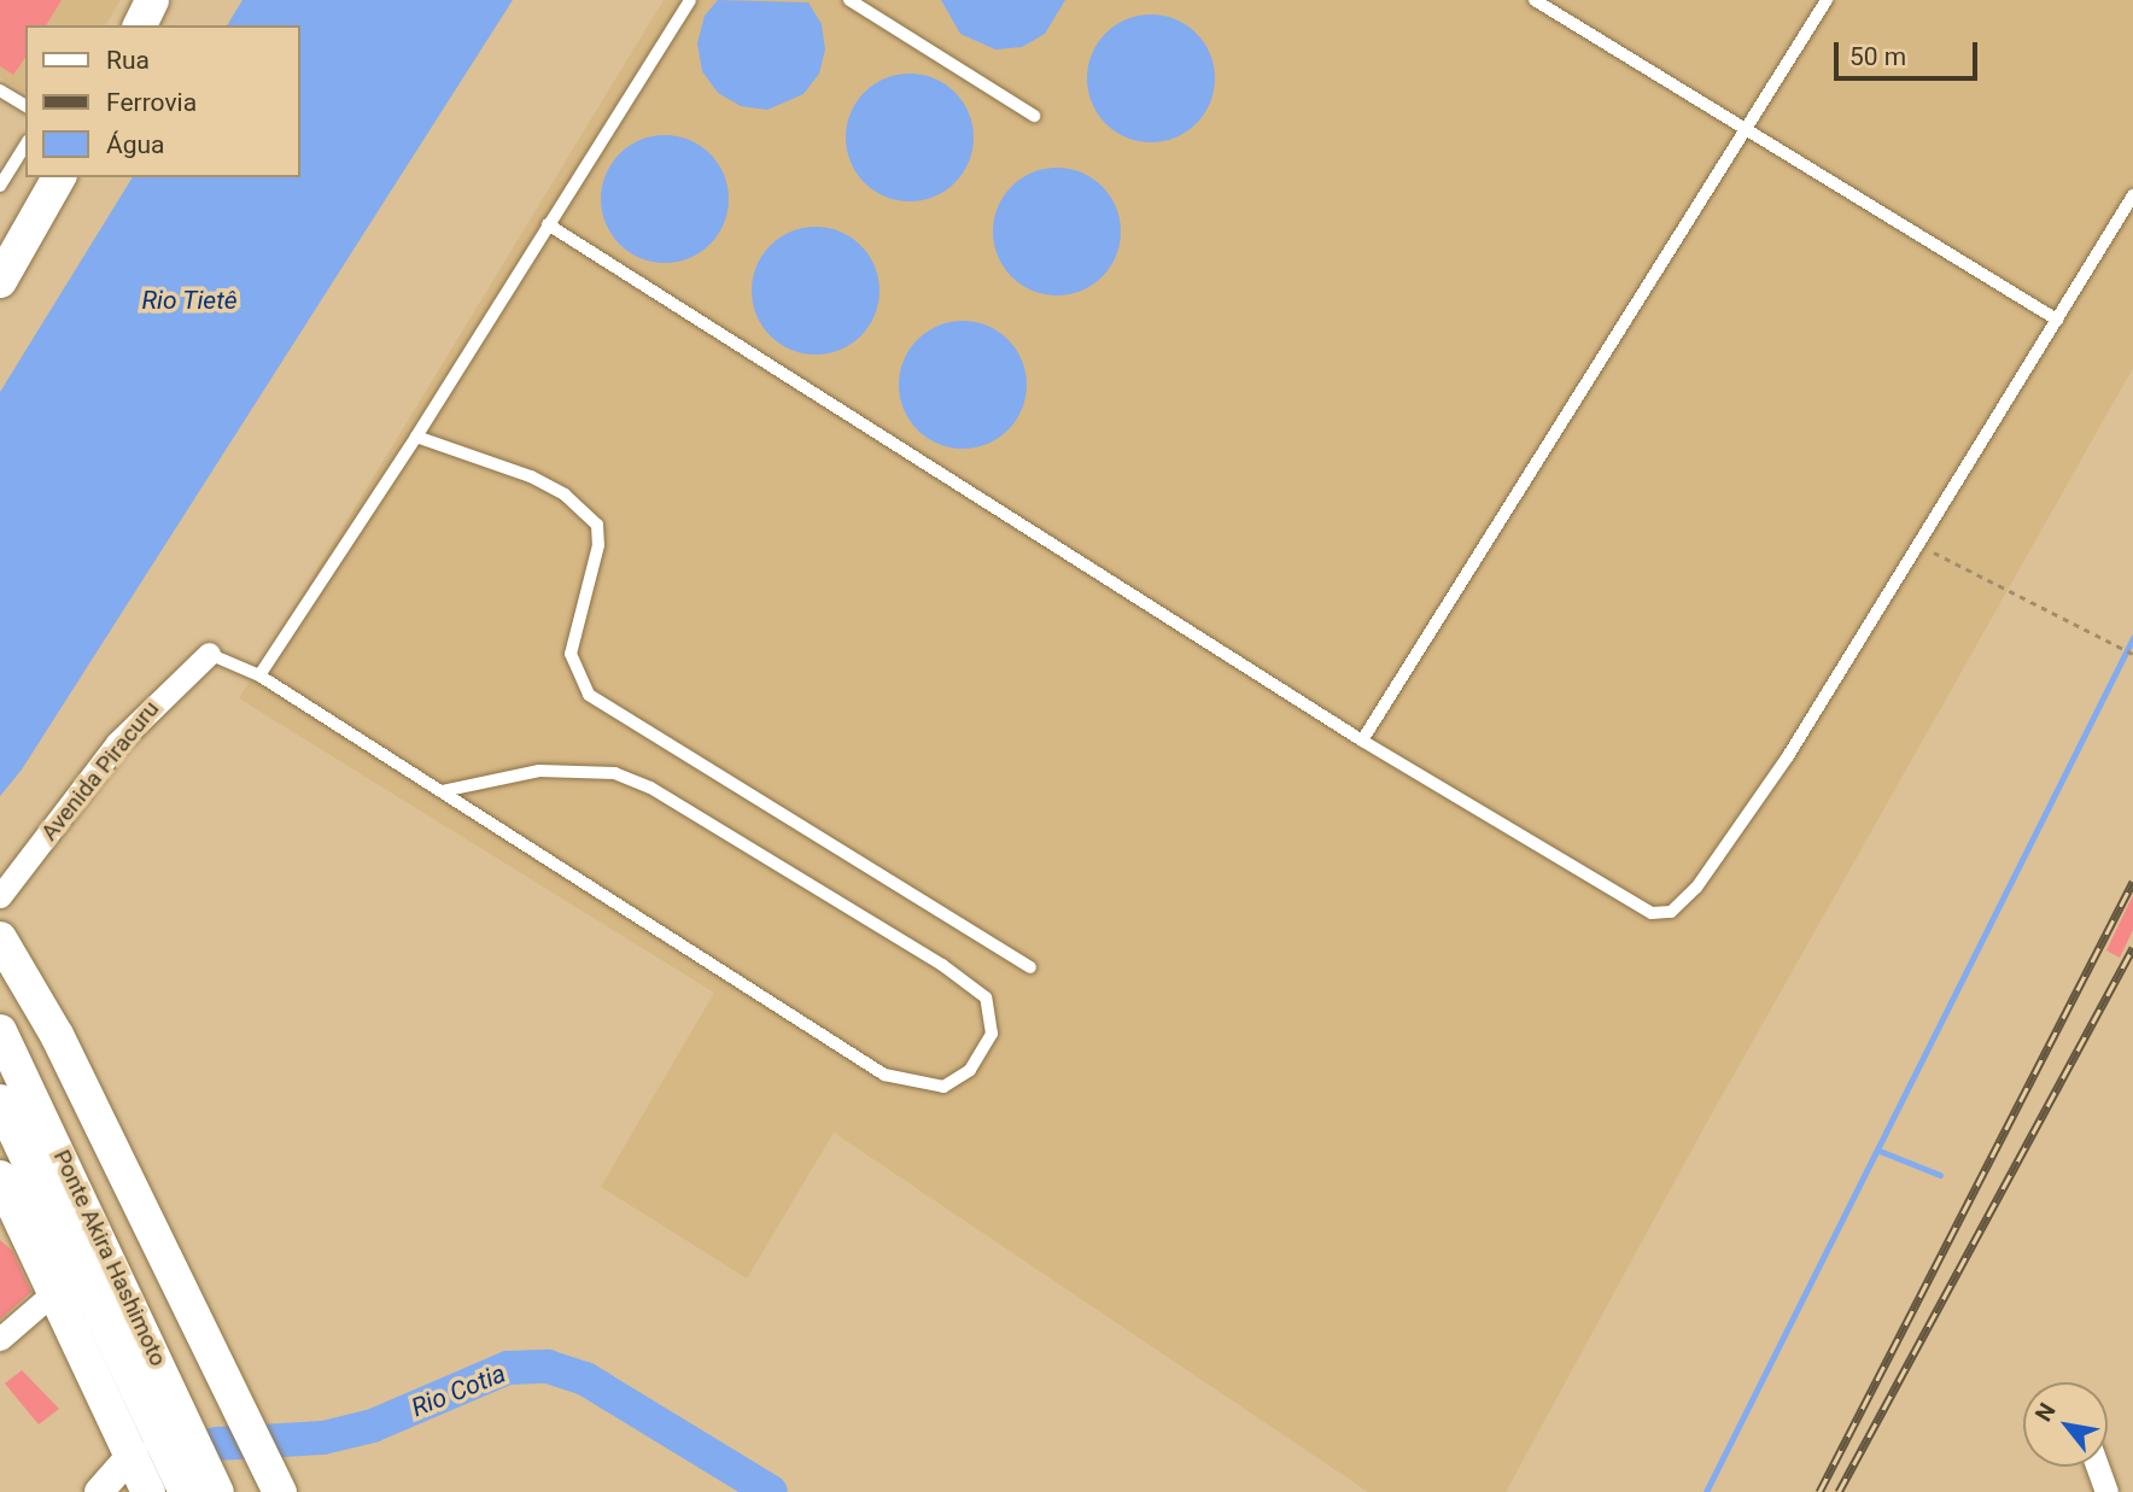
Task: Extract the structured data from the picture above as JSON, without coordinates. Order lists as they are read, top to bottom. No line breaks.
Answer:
{"streets":{"main road":["Ponte Akira Hashimoto"],"street":["Avenida Piracuru"]},"water":["Rio Tietê","Rio Cotia"],"legend":["Rua","Ferrovia","Água"],"scale_bar":"50 m","north":"top left"}
